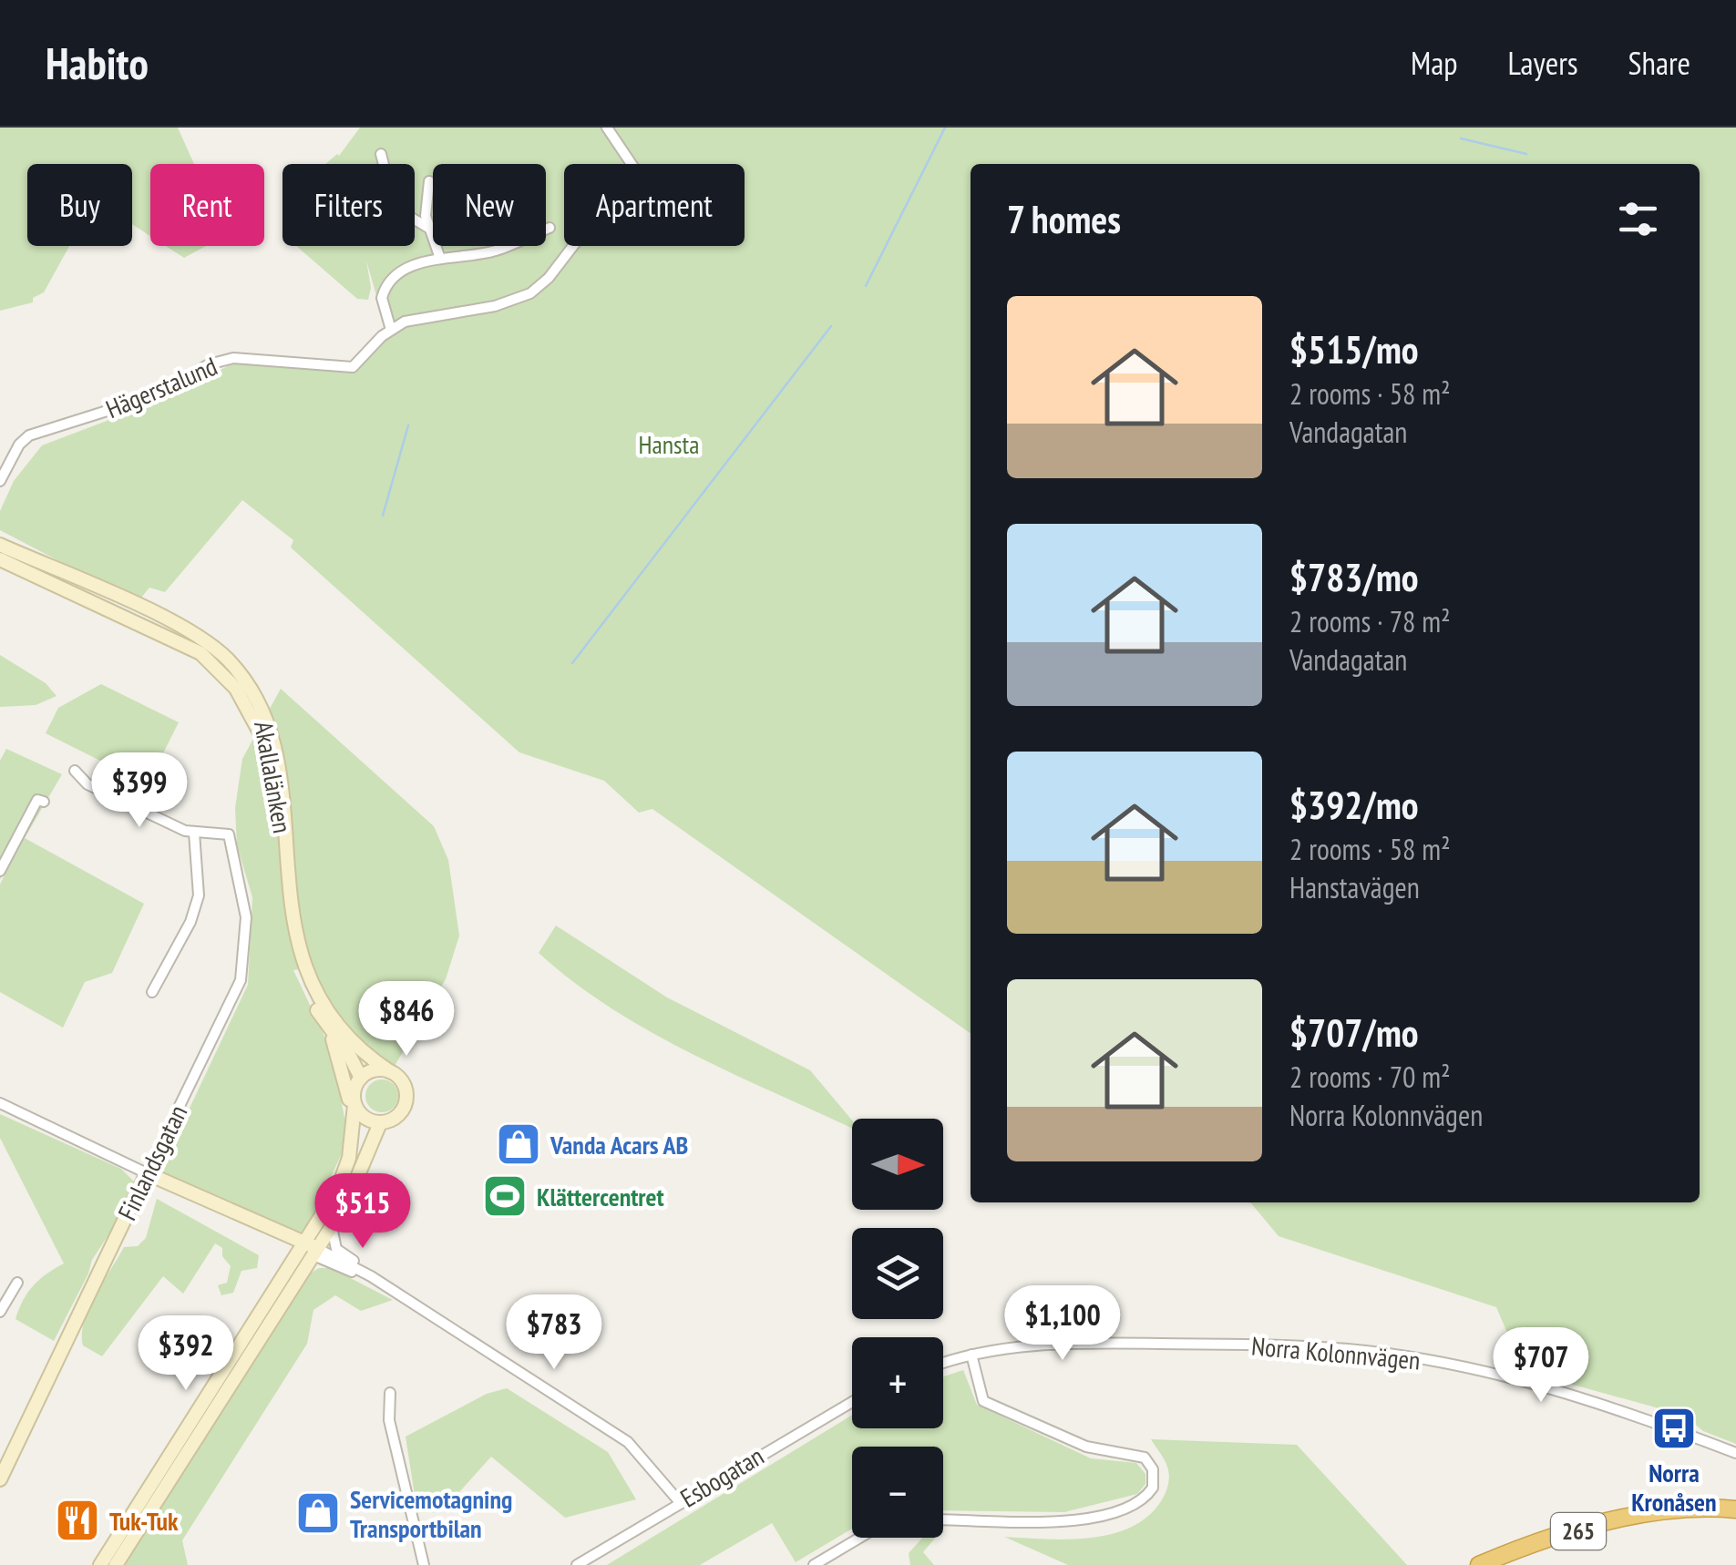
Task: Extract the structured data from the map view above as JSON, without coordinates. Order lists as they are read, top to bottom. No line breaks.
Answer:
{"streets":{"highway":["265"],"main road":["Akallalänken","Finlandsgatan"],"street":["Hägerstalund","Norra Kolonnvägen","Esbogatan"]},"parks":["Hansta"],"places":{"shop":["Vanda Acars AB","Servicemotagning Transportbilan"],"sports":["Klättercentret"],"bus stop":["Norra Kronåsen"],"restaurant":["Tuk-Tuk"]},"north":"right","page":{"header":"Habito","nav":["Map","Layers","Share"],"chip":["Buy","Rent","Filters","New","Apartment"],"heading":"7 homes","list":[{"name":"$515/mo","note":"2 rooms · 58 m² · Vandagatan"},{"name":"$783/mo","note":"2 rooms · 78 m² · Vandagatan"},{"name":"$392/mo","note":"2 rooms · 58 m² · Hanstavägen"},{"name":"$707/mo","note":"2 rooms · 70 m² · Norra Kolonnvägen"}],"price":["$399","$846","$515","$1,100","$783","$392","$707"],"map_buttons":["+","−"]}}
